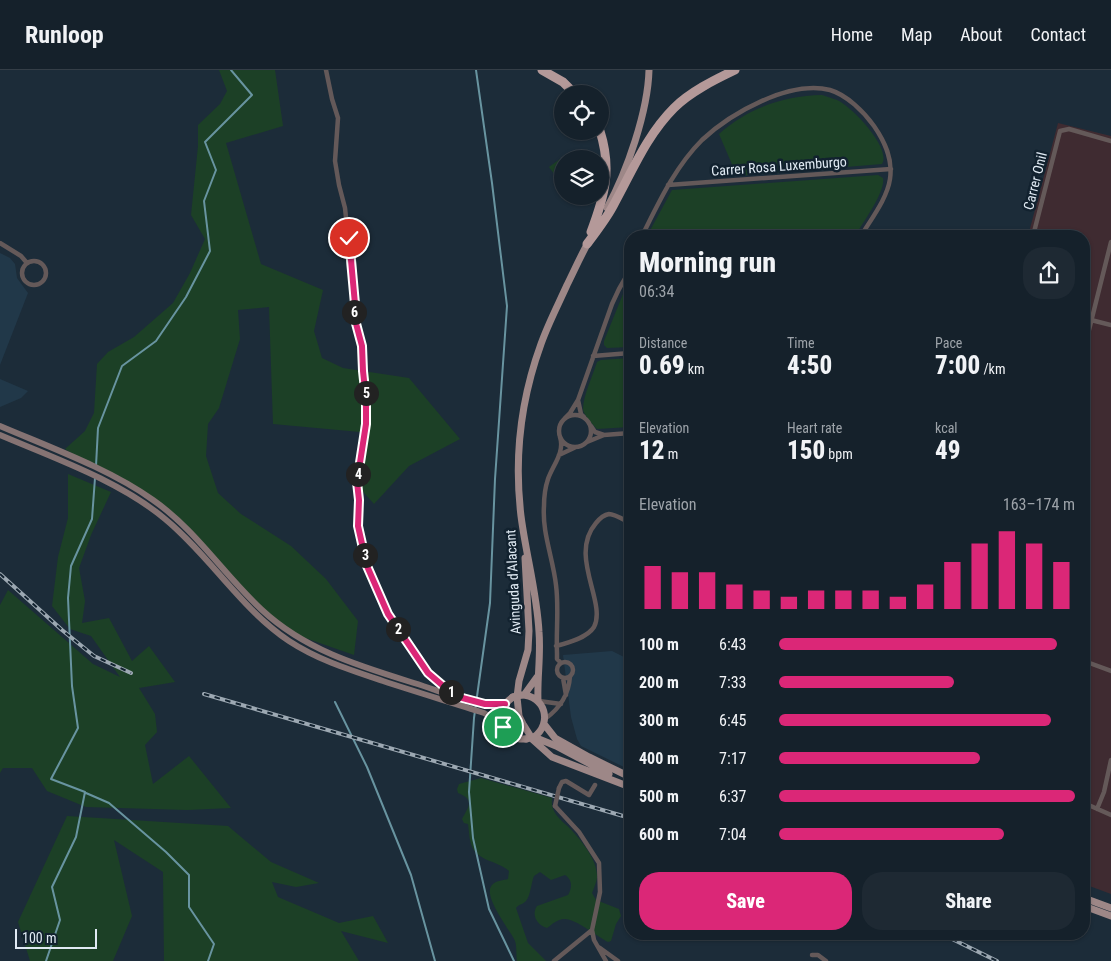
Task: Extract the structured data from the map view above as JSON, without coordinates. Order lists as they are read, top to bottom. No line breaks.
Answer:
{"streets":{"main road":["Avinguda d'Alacant"],"street":["Carrer Rosa Luxemburgo","Carrer Onil"]},"scale_bar":"100 m","page":{"header":"Runloop","nav":["Home","Map","About","Contact"],"heading":["Morning run","06:34"],"pins":["6","5","4","3","2","1"],"stats":[["Distance","0.69 km"],["Time","4:50"],["Pace","7:00 /km"],["Elevation","12 m"],["Heart rate","150 bpm"],["kcal","49"]],"chart":["Elevation","163–174 m"],"list":[{"name":"100 m","note":"6:43"},{"name":"200 m","note":"7:33"},{"name":"300 m","note":"6:45"},{"name":"400 m","note":"7:17"},{"name":"500 m","note":"6:37"},{"name":"600 m","note":"7:04"}],"buttons":["Save","Share"],"scale":"100 m"}}
